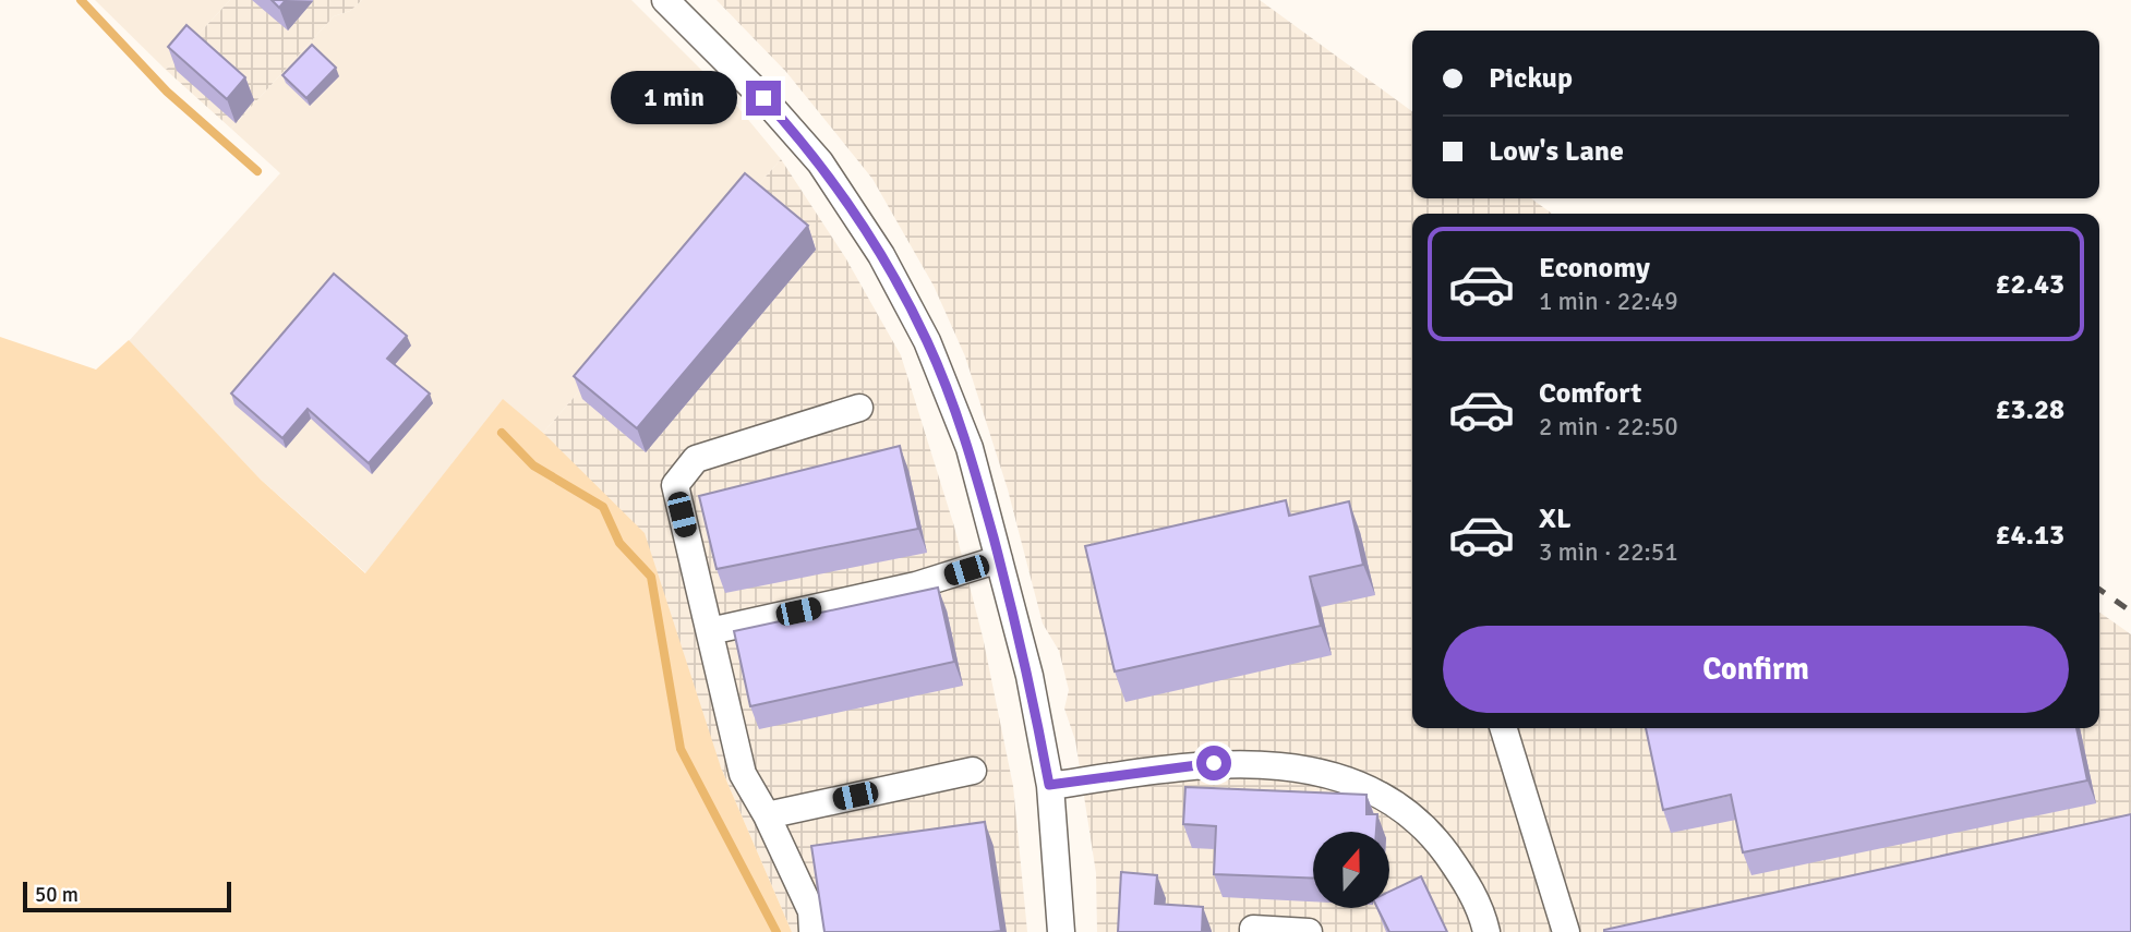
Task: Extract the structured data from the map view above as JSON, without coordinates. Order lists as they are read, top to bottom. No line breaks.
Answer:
{"scale_bar":"50 m","north":"top","page":{"banner":["Pickup","Low's Lane"],"bubble":"1 min","list":[{"name":"Economy","note":"1 min · 22:49","value":"£2.43"},{"name":"Comfort","note":"2 min · 22:50","value":"£3.28"},{"name":"XL","note":"3 min · 22:51","value":"£4.13"}],"buttons":"Confirm","scale":"50 m"}}
